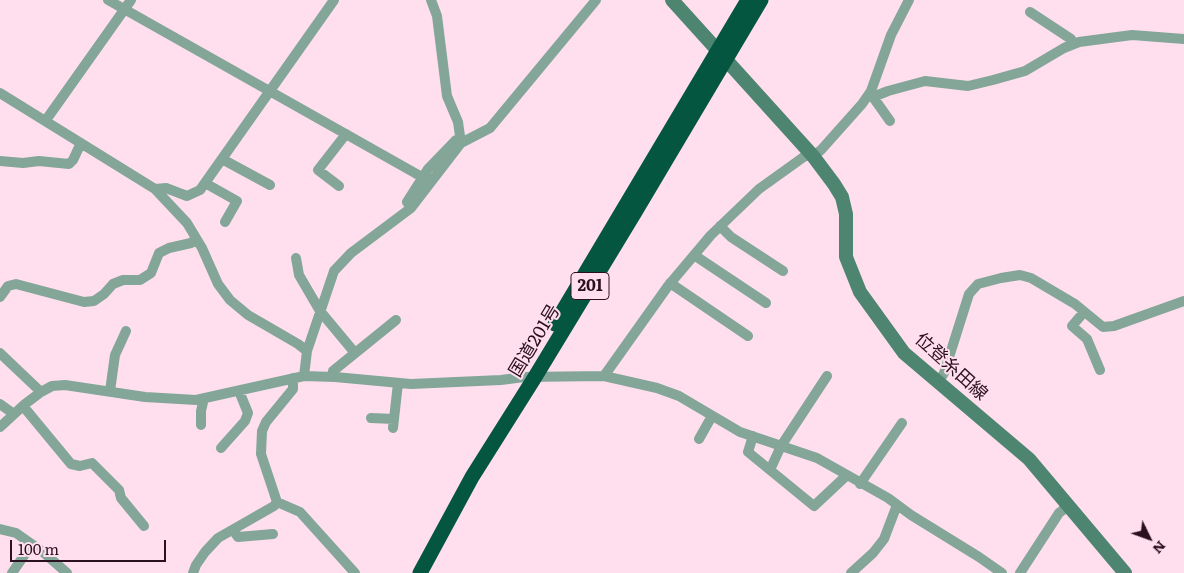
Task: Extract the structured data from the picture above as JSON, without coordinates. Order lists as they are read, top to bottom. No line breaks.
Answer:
{"streets":{"highway":["201","国道201号"],"main road":["位登糸田線"]},"crossings":[["国道201号","位登糸田線"]],"scale_bar":"100 m","north":"bottom right"}
